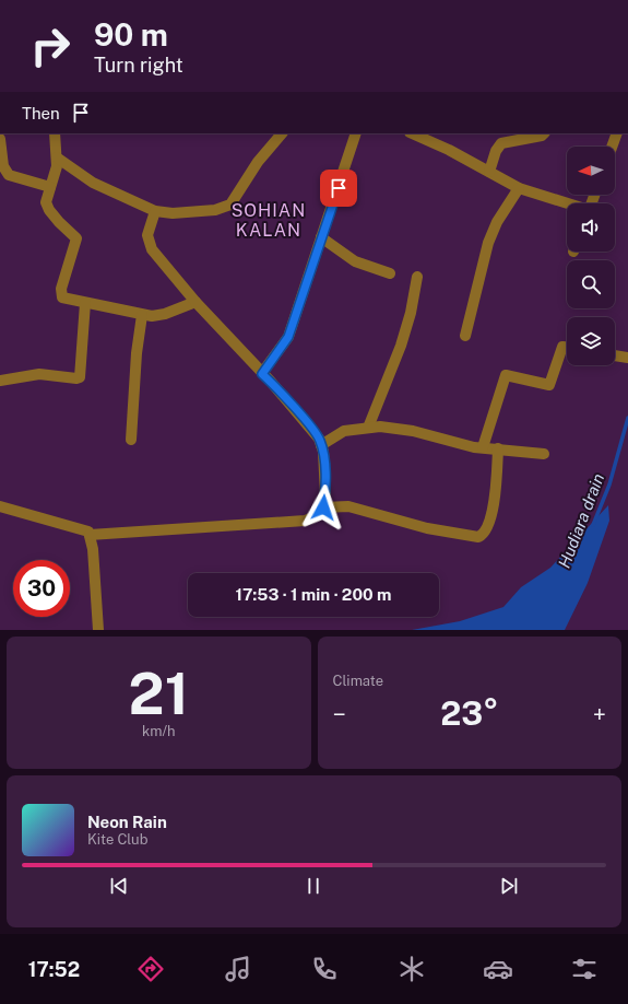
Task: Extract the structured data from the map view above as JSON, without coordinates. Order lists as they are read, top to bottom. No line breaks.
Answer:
{"districts":["SOHIAN KALAN"],"water":["Hudiara drain"],"north":"left","page":{"turn":["90 m","Turn right"],"then":"Then","limit":"30","trip":"17:53 · 1 min · 200 m","tile":[["21","km/h"],"Climate"],"heat":["−","23°","+"],"song":["Neon Rain","Kite Club"],"tabs":"17:52"}}
